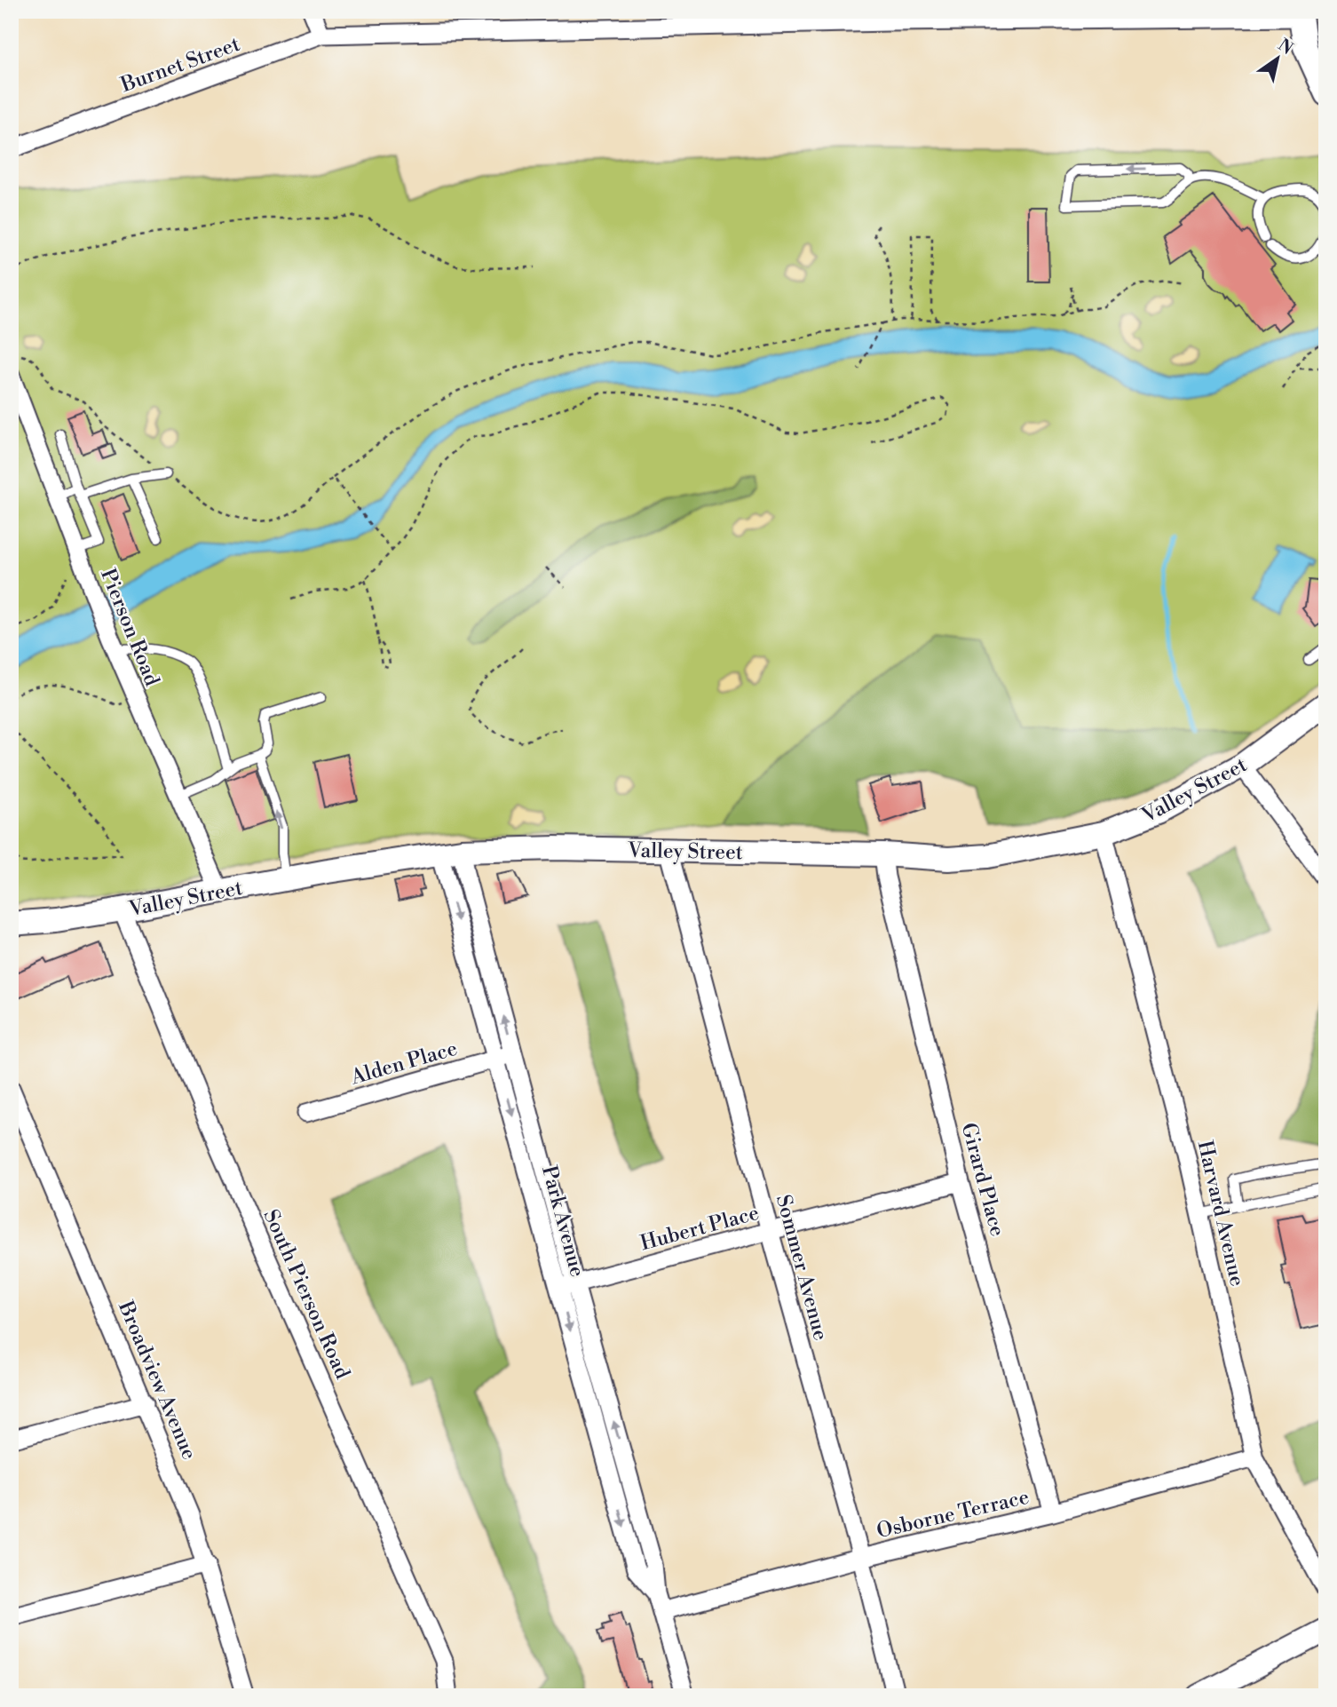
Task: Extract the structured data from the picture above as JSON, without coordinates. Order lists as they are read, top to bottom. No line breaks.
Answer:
{"streets":{"main road":["Valley Street"],"street":["Burnet Street","Pierson Road","Alden Place","Girard Place","Harvard Avenue","Park Avenue","Hubert Place","Sommer Avenue","South Pierson Road","Broadview Avenue","Osborne Terrace"]},"crossings":[["Pierson Road","Valley Street"],["Valley Street","Girard Place"],["Valley Street","Harvard Avenue"],["Valley Street","Park Avenue"],["Valley Street","Sommer Avenue"],["Valley Street","South Pierson Road"],["Alden Place","Park Avenue"],["Girard Place","Hubert Place"],["Girard Place","Osborne Terrace"],["Harvard Avenue","Osborne Terrace"],["Park Avenue","Hubert Place"],["Park Avenue","Osborne Terrace"],["Hubert Place","Sommer Avenue"],["Sommer Avenue","Osborne Terrace"]],"north":"top right"}
